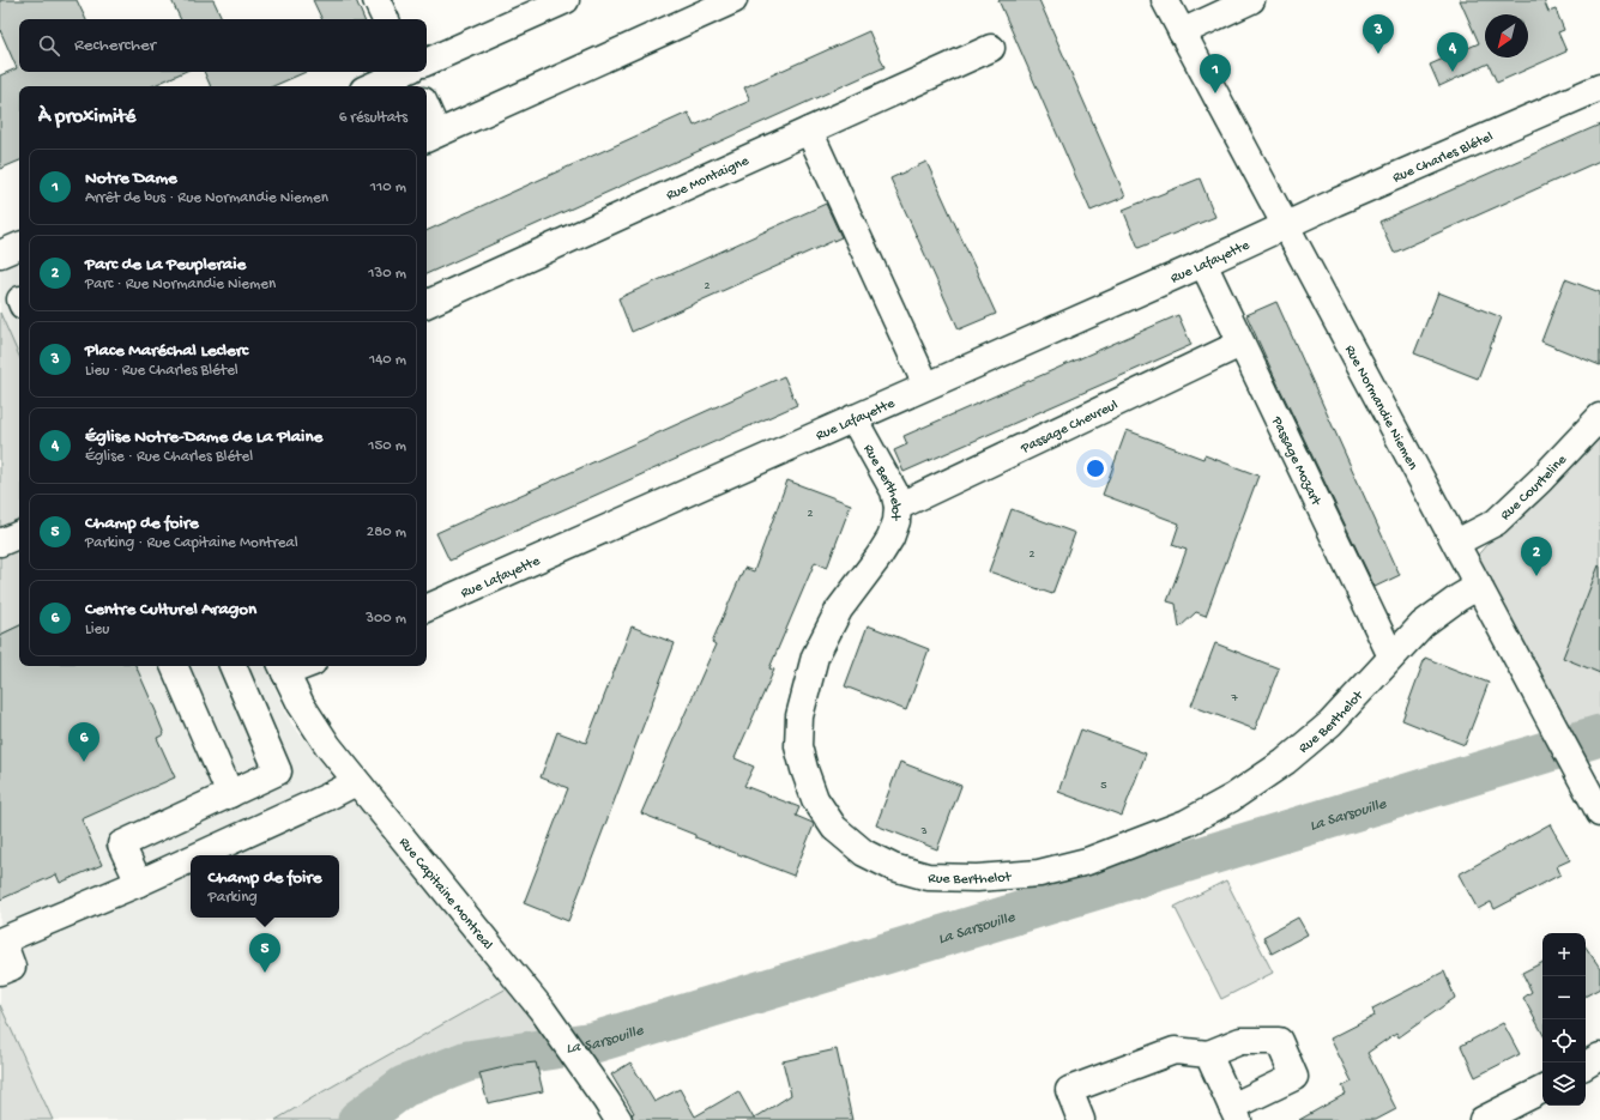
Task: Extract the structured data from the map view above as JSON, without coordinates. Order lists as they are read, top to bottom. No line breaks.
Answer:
{"streets":{"street":["Rue Charles Blétel","Rue Montaigne","Rue Lafayette","Rue Normandie Niemen","Passage Chevreul","Passage Mozart","Rue Berthelot","Rue Courteline","Rue Capitaine Montreal"]},"crossings":[["Rue Charles Blétel","Rue Lafayette"],["Rue Charles Blétel","Rue Normandie Niemen"],["Rue Lafayette","Rue Normandie Niemen"],["Rue Lafayette","Passage Mozart"],["Rue Lafayette","Rue Berthelot"],["Rue Normandie Niemen","Rue Berthelot"],["Rue Normandie Niemen","Rue Courteline"],["Passage Chevreul","Passage Mozart"],["Passage Chevreul","Rue Berthelot"],["Passage Mozart","Rue Berthelot"]],"water":["La Sarsouille"],"house_numbers":["2","2","2","7","5","3"],"north":"bottom left","page":{"pins":["3","4","1","2","6","5"],"search":"Rechercher","heading":["À proximité","6 résultats"],"list":[{"mark":"1","name":"Notre Dame","note":"Arrêt de bus · Rue Normandie Niemen","value":"110 m"},{"mark":"2","name":"Parc de La Peupleraie","note":"Parc · Rue Normandie Niemen","value":"130 m"},{"mark":"3","name":"Place Maréchal Leclerc","note":"Lieu · Rue Charles Blétel","value":"140 m"},{"mark":"4","name":"Église Notre-Dame de La Plaine","note":"Église · Rue Charles Blétel","value":"150 m"},{"mark":"5","name":"Champ de foire","note":"Parking · Rue Capitaine Montreal","value":"280 m"},{"mark":"6","name":"Centre Culturel Aragon","note":"Lieu","value":"300 m"}],"popup":["Champ de foire","Parking"],"map_buttons":["+","−"]}}
